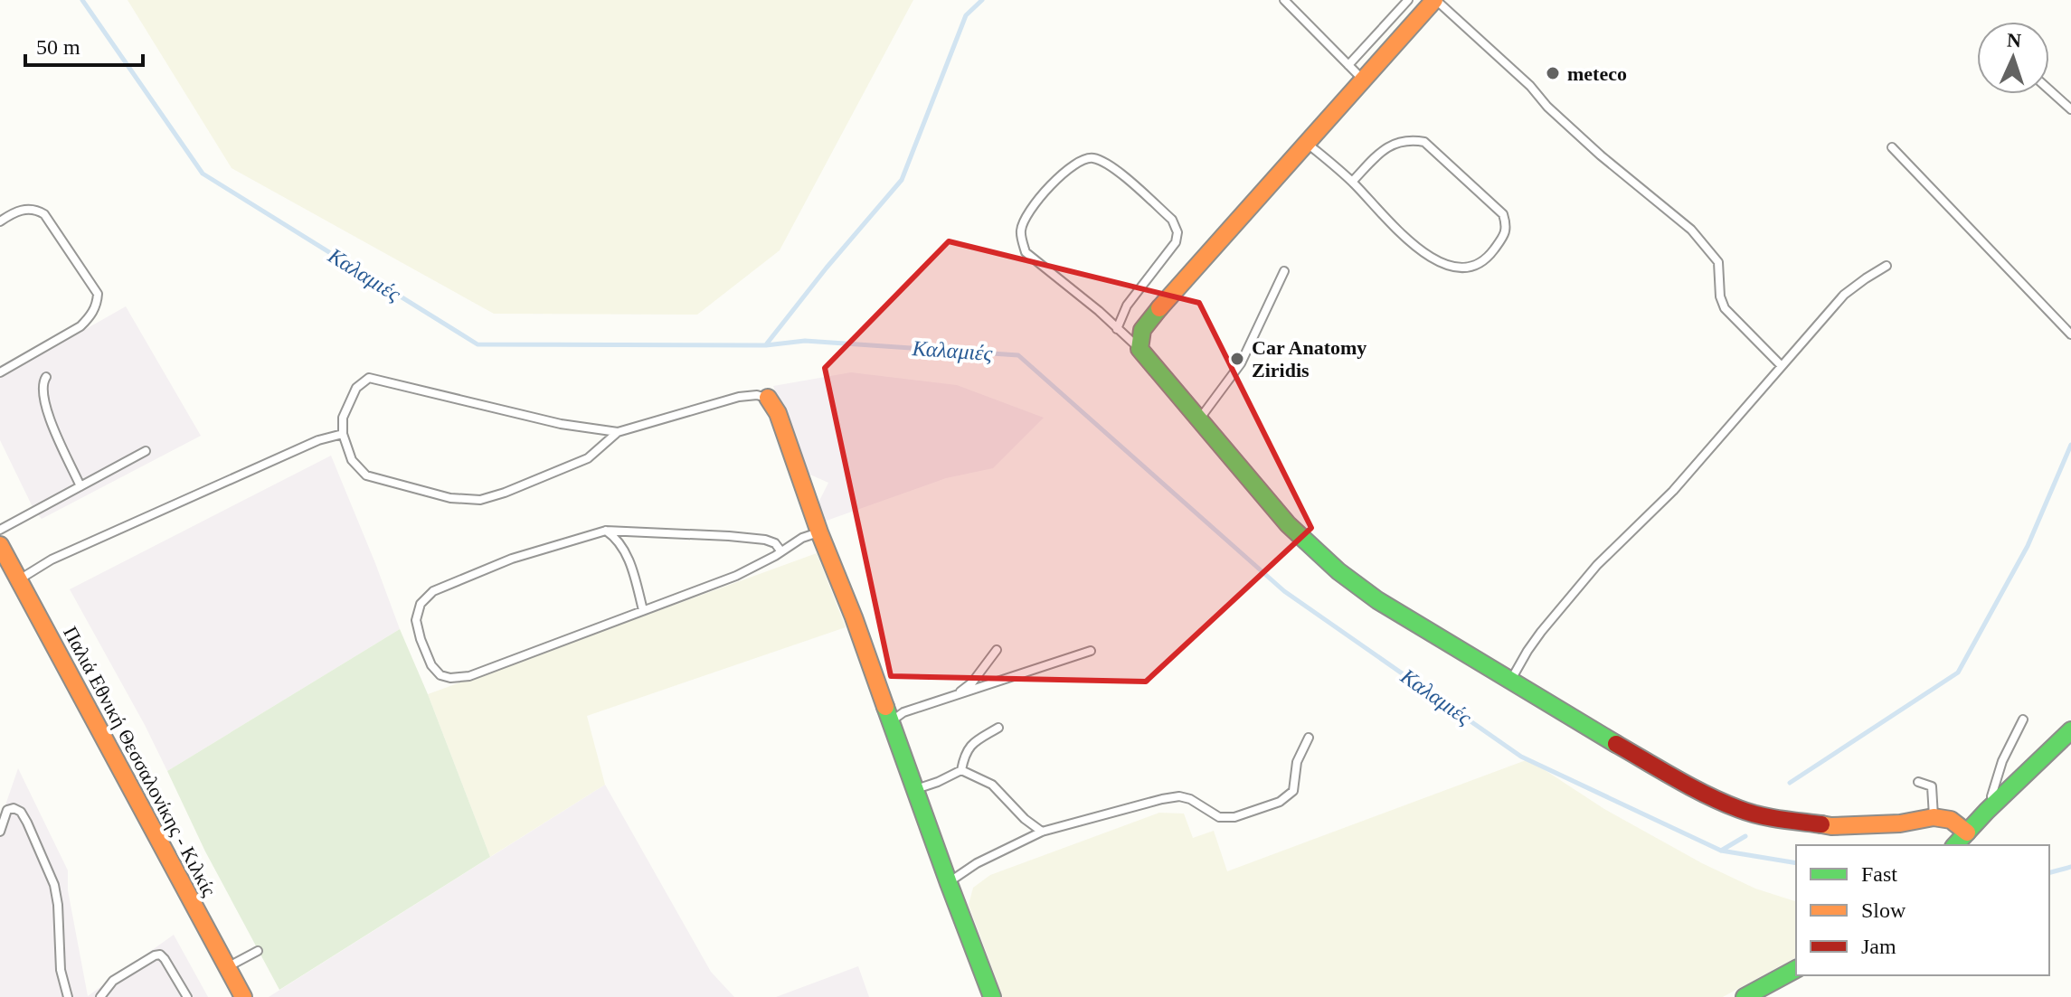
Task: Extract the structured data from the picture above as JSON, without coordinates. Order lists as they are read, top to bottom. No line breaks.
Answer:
{"streets":{"street":["Παλιά Εθνική Θεσσαλονίκης - Κιλκίς"]},"water":["Καλαμιές"],"places":["meteco","Car Anatomy Ziridis"],"legend":["Fast","Slow","Jam"],"scale_bar":"50 m","north":"top"}
